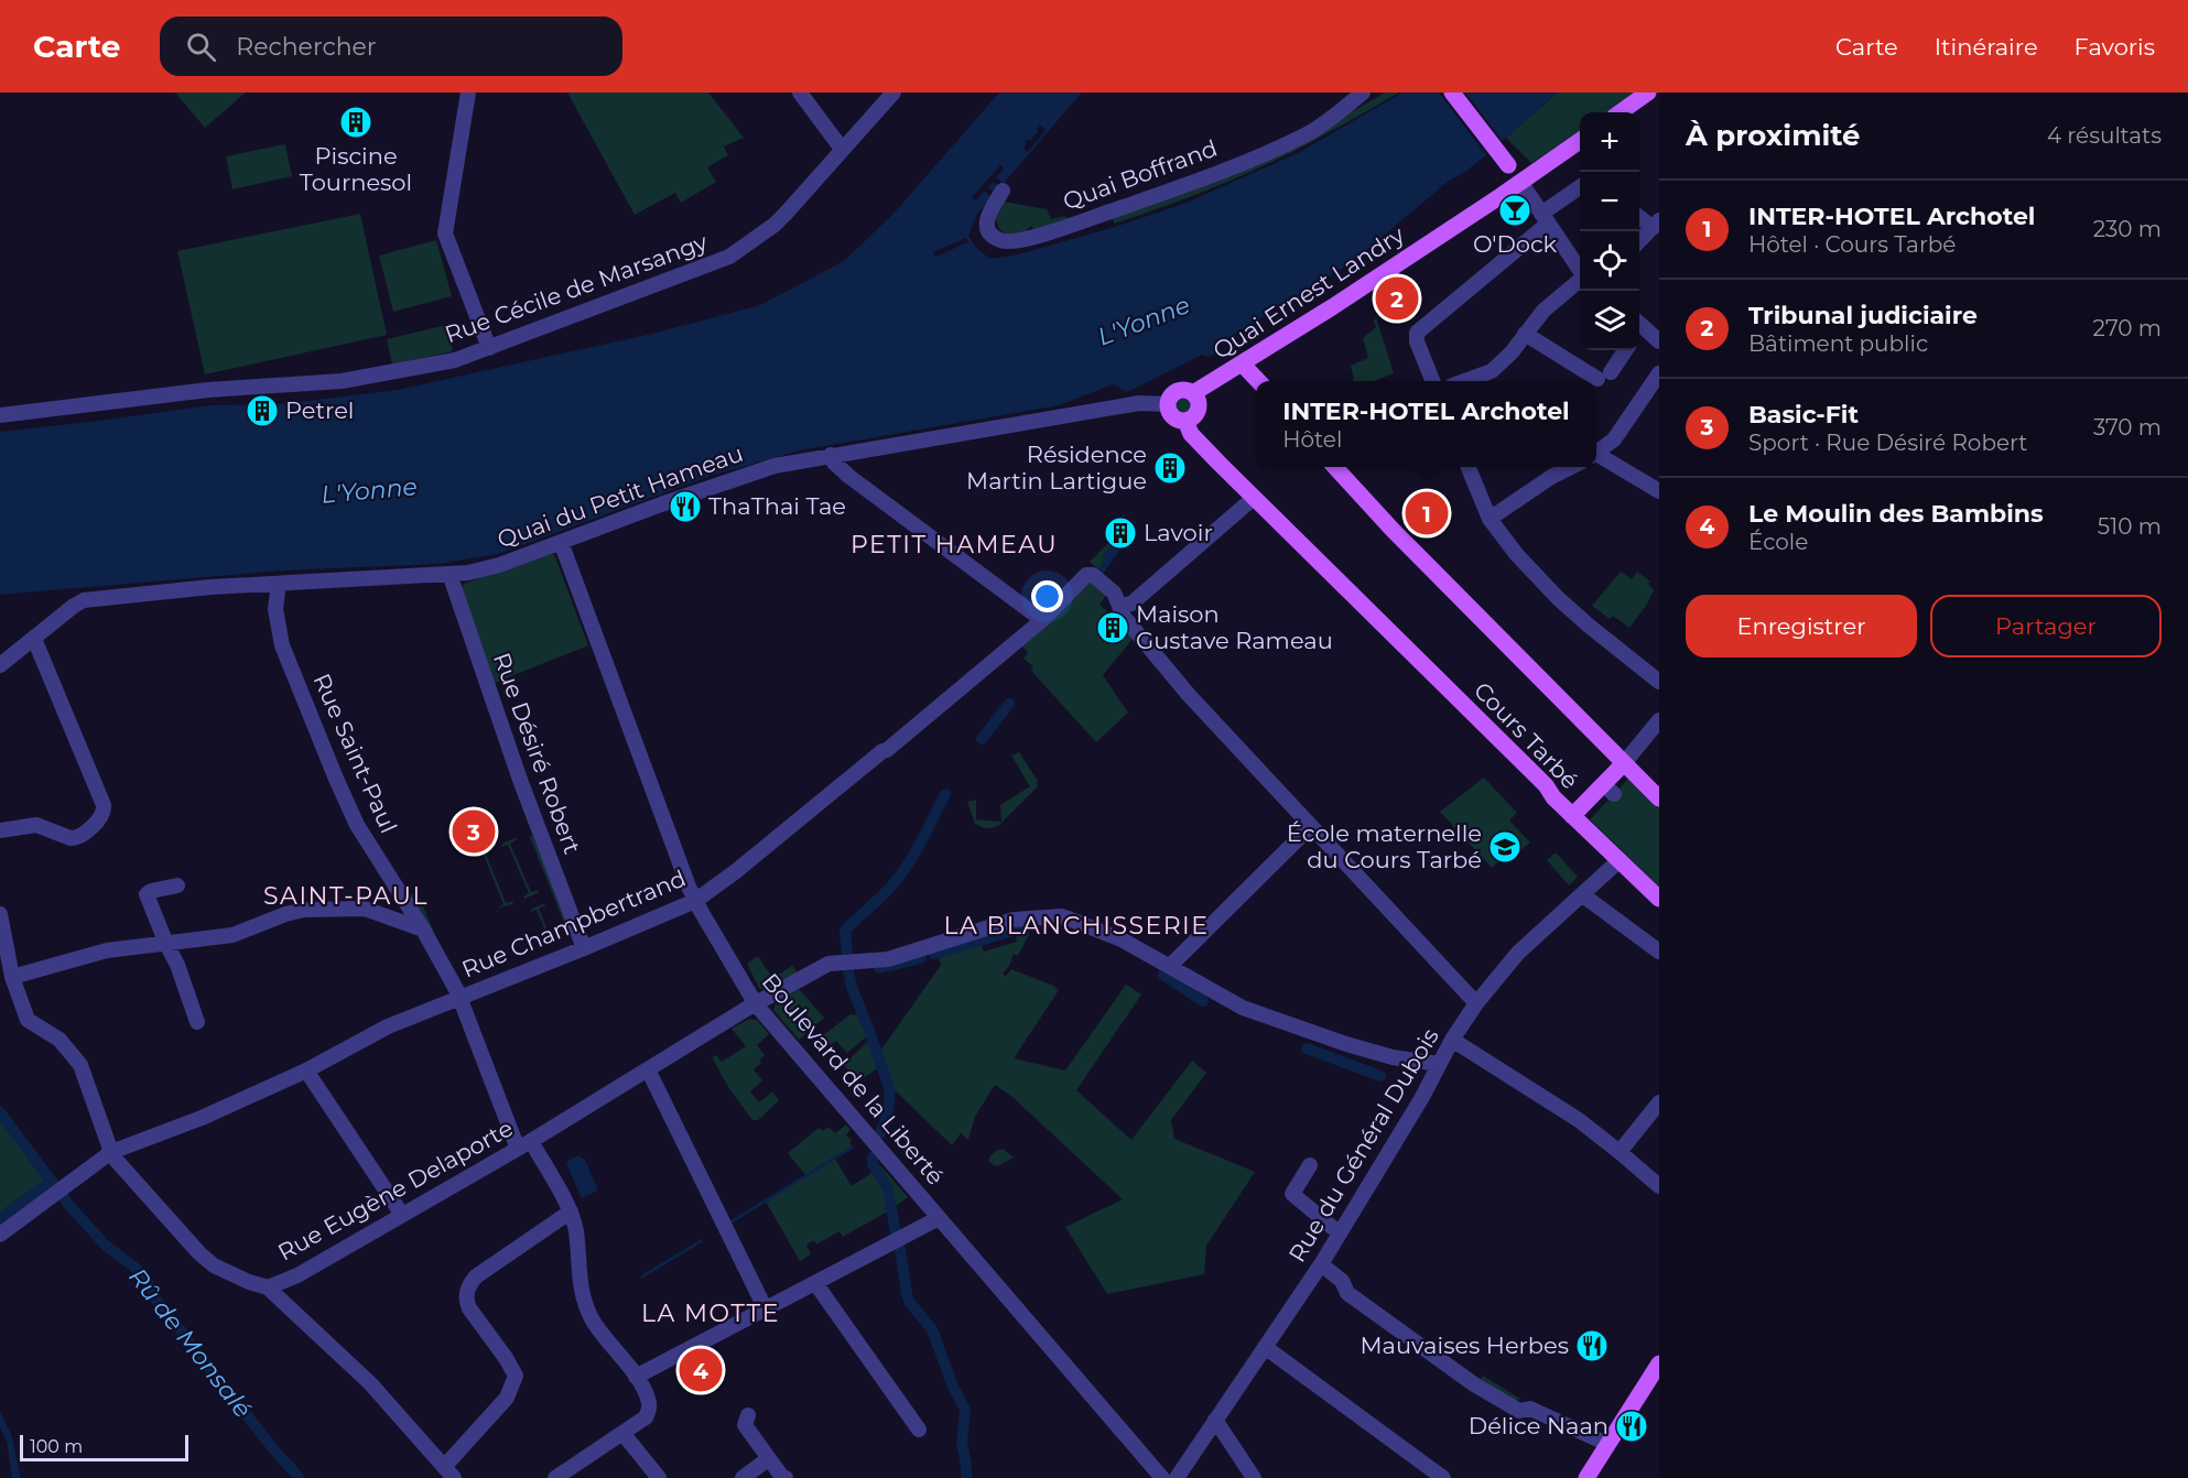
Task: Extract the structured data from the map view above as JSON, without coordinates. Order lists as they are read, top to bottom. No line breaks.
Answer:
{"streets":{"main road":["Quai Ernest Landry","Cours Tarbé"],"street":["Quai Boffrand","Rue Cécile de Marsangy","Quai du Petit Hameau","Rue Saint-Paul","Rue Désiré Robert","Rue Champbertrand","Boulevard de la Liberté","Rue du Général Dubois","Rue Eugène Delaporte"]},"crossings":[["Quai Ernest Landry","Quai du Petit Hameau"],["Quai Ernest Landry","Cours Tarbé"],["Quai du Petit Hameau","Cours Tarbé"],["Quai du Petit Hameau","Rue Saint-Paul"],["Quai du Petit Hameau","Rue Désiré Robert"],["Quai du Petit Hameau","Boulevard de la Liberté"],["Rue Saint-Paul","Rue Champbertrand"],["Rue Saint-Paul","Rue Eugène Delaporte"],["Rue Désiré Robert","Rue Champbertrand"],["Rue Champbertrand","Boulevard de la Liberté"],["Rue Champbertrand","Rue du Général Dubois"],["Rue Champbertrand","Rue Eugène Delaporte"],["Boulevard de la Liberté","Rue Eugène Delaporte"],["Rue du Général Dubois","Rue Eugène Delaporte"]],"districts":["PETIT HAMEAU","SAINT-PAUL","LA BLANCHISSERIE","LA MOTTE"],"water":["L'Yonne","Rû de Monsalé"],"places":{"building":["Piscine Tournesol","Petrel","Résidence Martin Lartigue","Lavoir","Maison Gustave Rameau"],"bar":["O'Dock"],"restaurant":["ThaThai Tae","Mauvaises Herbes","Délice Naan"],"school or university":["École maternelle du Cours Tarbé"]},"scale_bar":"100 m","page":{"header":"Carte","search":"Rechercher","nav":["Carte","Itinéraire","Favoris"],"heading":["À proximité","4 résultats"],"map_buttons":["+","−"],"list":[{"mark":"1","name":"INTER-HOTEL Archotel","note":"Hôtel · Cours Tarbé","value":"230 m"},{"mark":"2","name":"Tribunal judiciaire","note":"Bâtiment public","value":"270 m"},{"mark":"3","name":"Basic-Fit","note":"Sport · Rue Désiré Robert","value":"370 m"},{"mark":"4","name":"Le Moulin des Bambins","note":"École","value":"510 m"}],"pins":["2","1","3","4"],"popup":["INTER-HOTEL Archotel","Hôtel"],"buttons":["Enregistrer","Partager"],"scale":"100 m"}}
